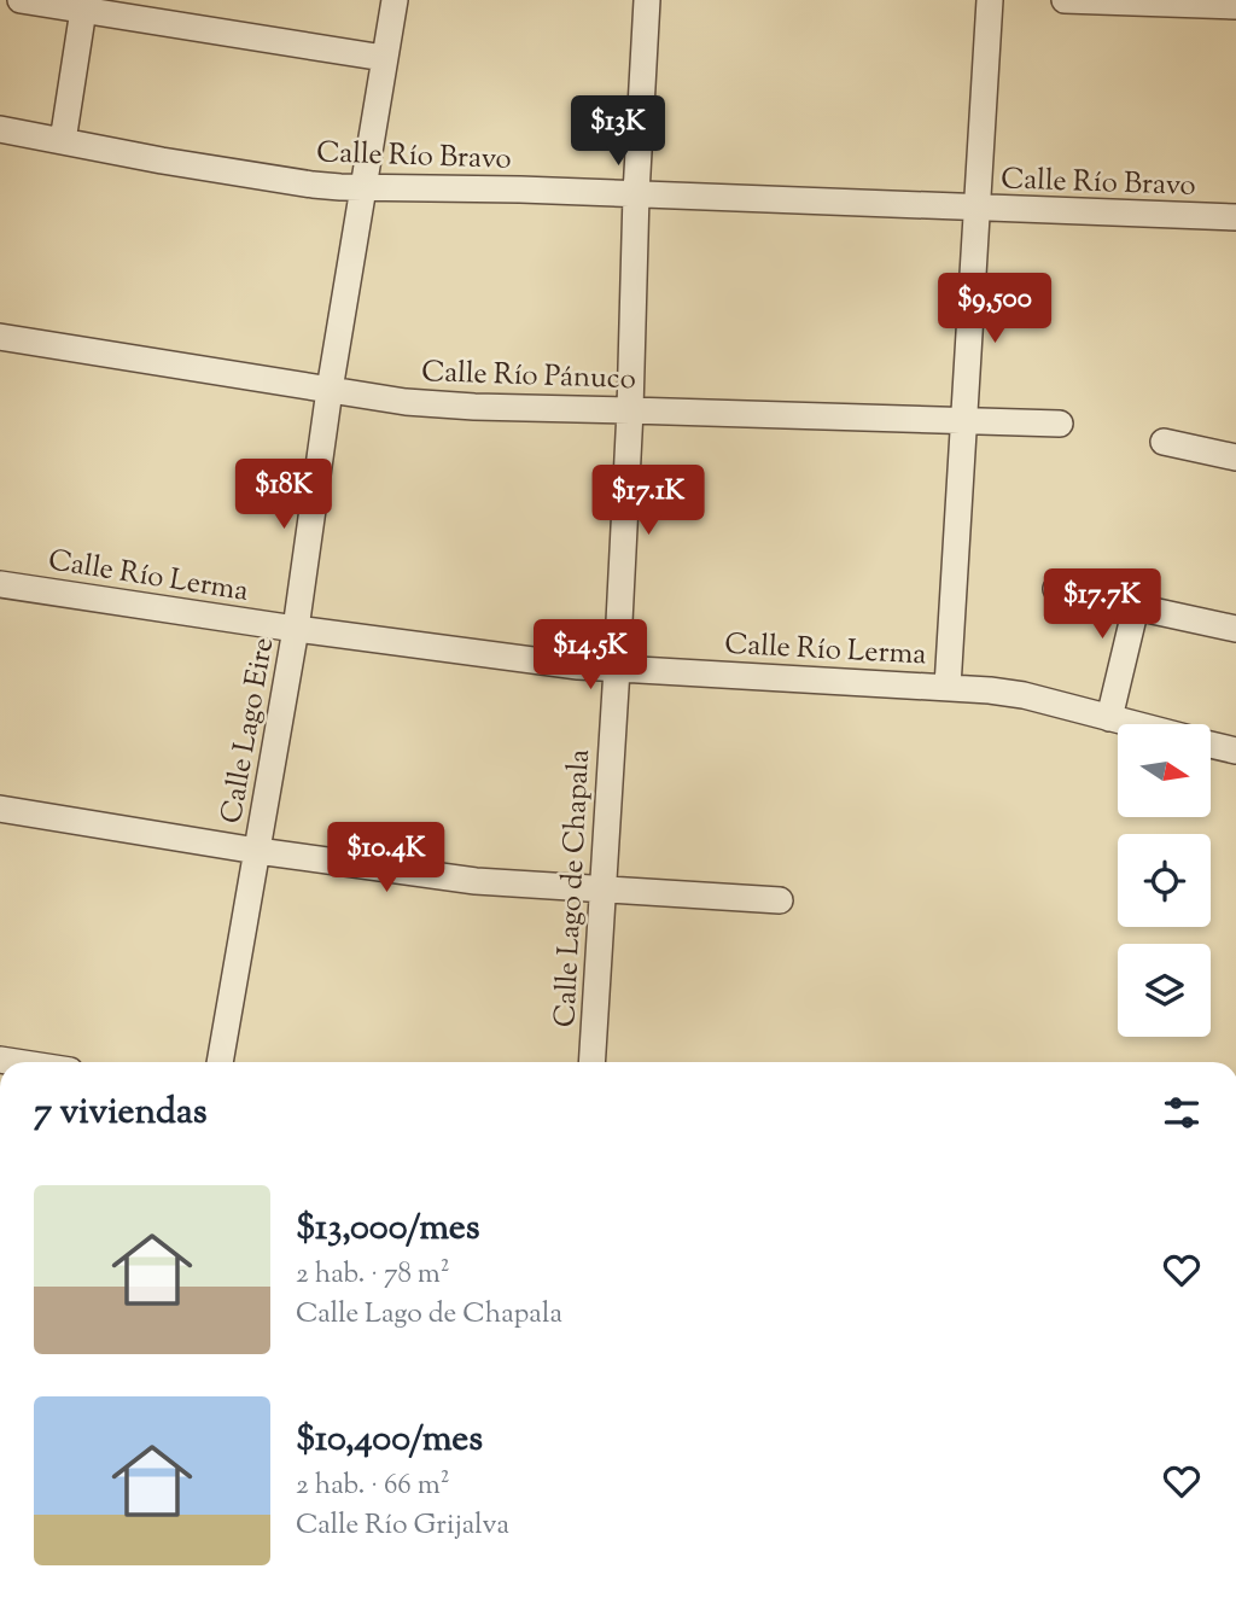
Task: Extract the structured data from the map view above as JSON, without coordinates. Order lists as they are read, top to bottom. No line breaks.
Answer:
{"streets":{"street":["Calle Río Bravo","Calle Río Pánuco","Calle Río Lerma","Calle Lago Eire","Calle Lago de Chapala"]},"crossings":[["Calle Río Bravo","Calle Lago Eire"],["Calle Río Bravo","Calle Lago de Chapala"],["Calle Río Pánuco","Calle Lago Eire"],["Calle Río Pánuco","Calle Lago de Chapala"],["Calle Río Lerma","Calle Lago Eire"],["Calle Río Lerma","Calle Lago de Chapala"]],"north":"right","page":{"price":["$13K","$9,500","$18K","$17.1K","$17.7K","$14.5K","$10.4K"],"heading":"7 viviendas","list":[{"name":"$13,000/mes","note":"2 hab. · 78 m² · Calle Lago de Chapala"},{"name":"$10,400/mes","note":"2 hab. · 66 m² · Calle Río Grijalva"}]}}
